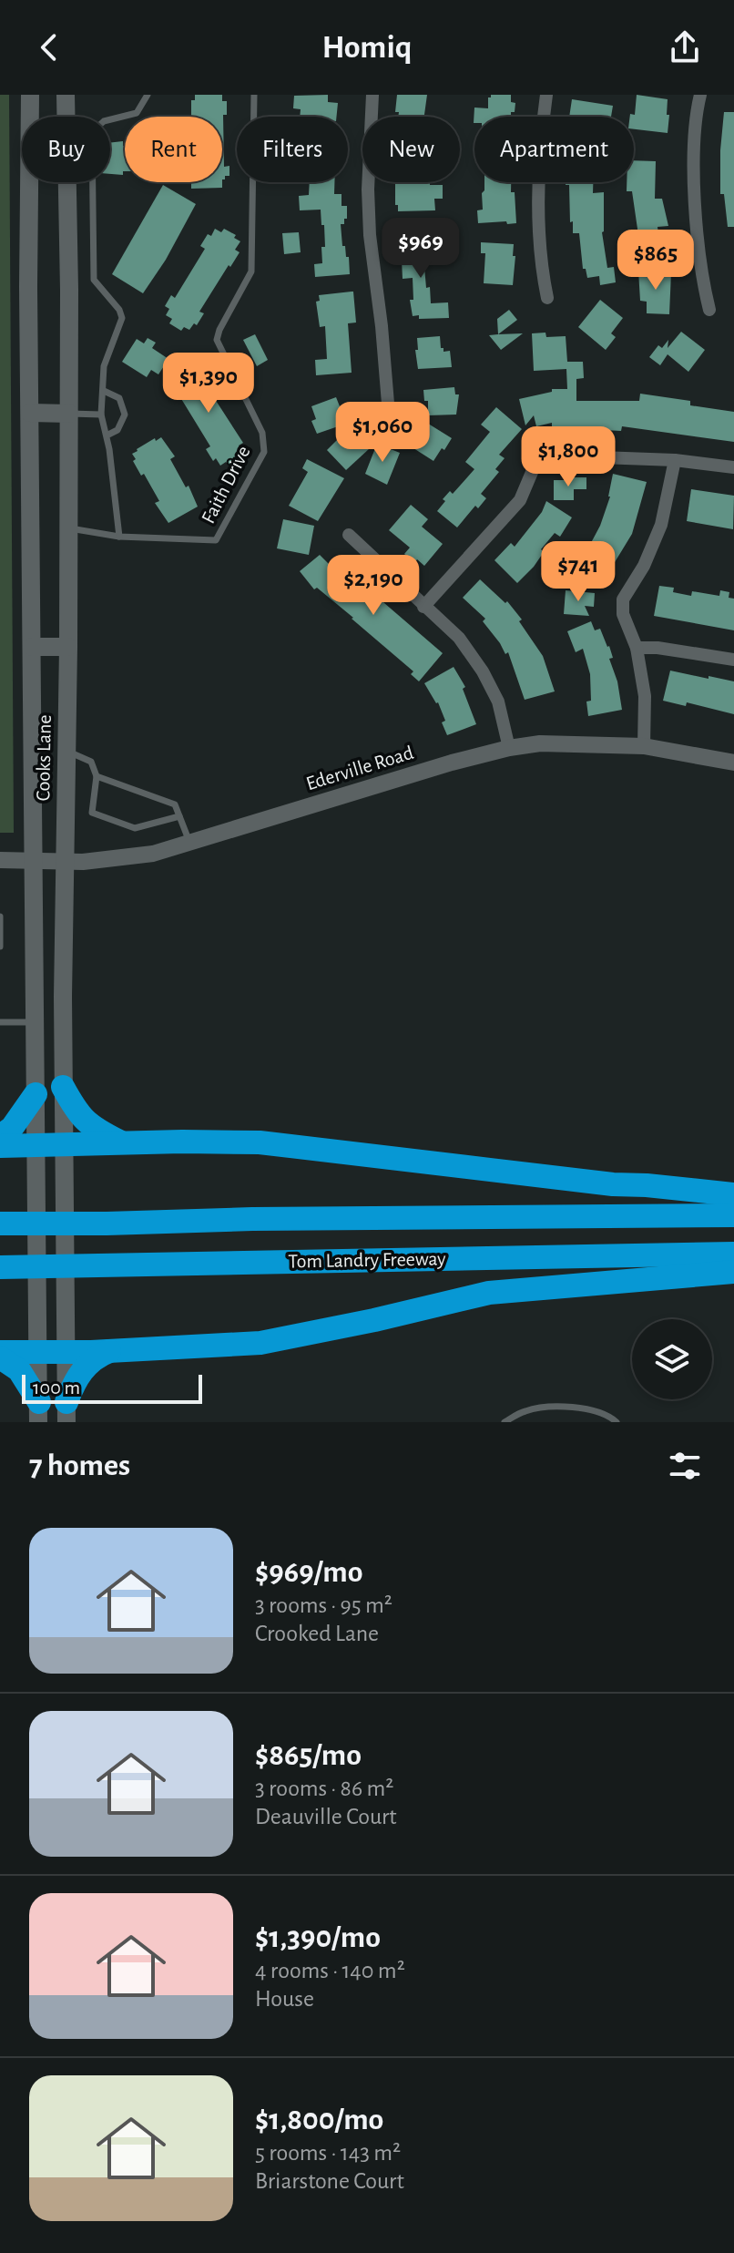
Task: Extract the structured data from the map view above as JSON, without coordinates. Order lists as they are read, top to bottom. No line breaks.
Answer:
{"streets":{"highway":["Tom Landry Freeway"],"main road":["Cooks Lane"],"street":["Ederville Road"],"lane":["Faith Drive"]},"crossings":[["Faith Drive","Cooks Lane"],["Cooks Lane","Ederville Road"]],"scale_bar":"100 m","page":{"header":"Homiq","chip":["Buy","Rent","Filters","New","Apartment"],"price":["$969","$865","$1,390","$1,060","$1,800","$741","$2,190"],"scale":"100 m","heading":"7 homes","list":[{"name":"$969/mo","note":"3 rooms · 95 m² · Crooked Lane"},{"name":"$865/mo","note":"3 rooms · 86 m² · Deauville Court"},{"name":"$1,390/mo","note":"4 rooms · 140 m² · House"},{"name":"$1,800/mo","note":"5 rooms · 143 m² · Briarstone Court"}]}}
